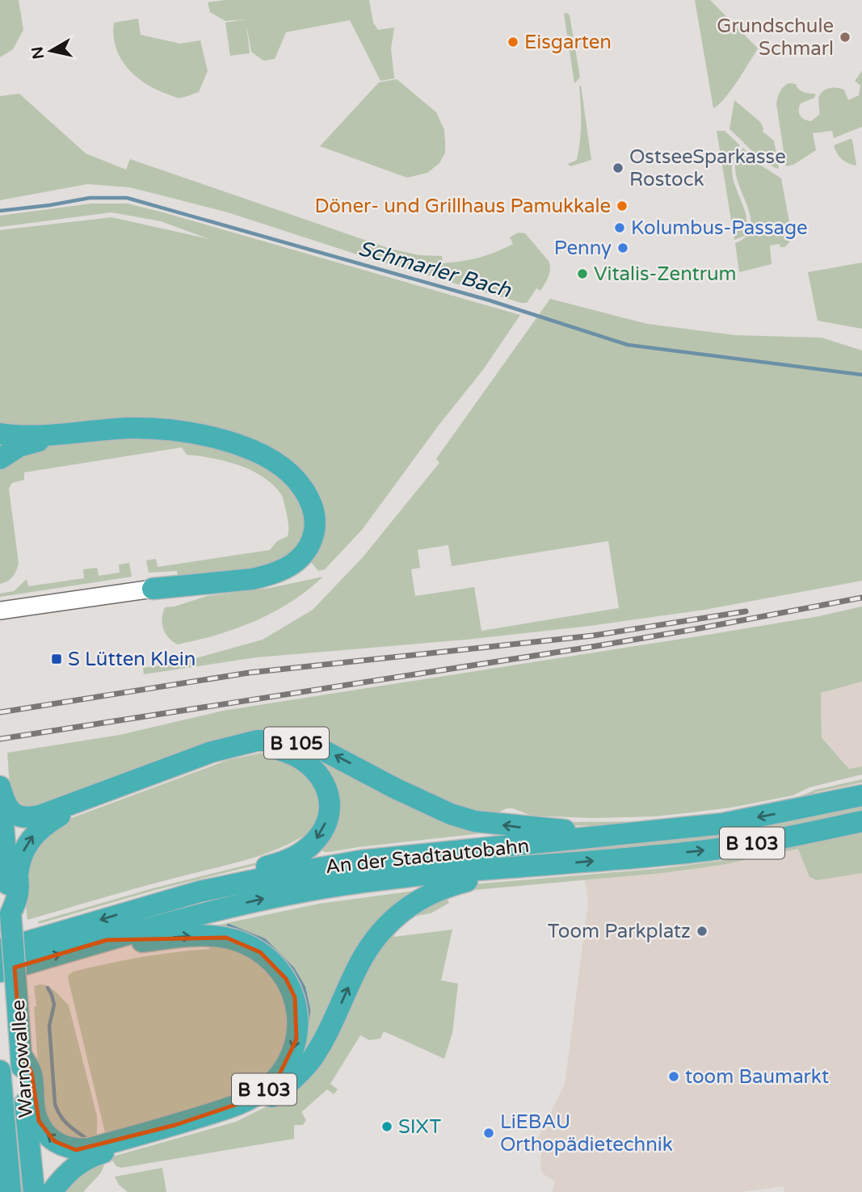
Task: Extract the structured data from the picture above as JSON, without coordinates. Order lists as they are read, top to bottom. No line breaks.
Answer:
{"streets":{"highway":["B 105","B 103","An der Stadtautobahn","Warnowallee"]},"crossings":[["B 105","An der Stadtautobahn"],["B 105","Warnowallee"],["B 103","An der Stadtautobahn"],["B 103","Warnowallee"]],"water":["Schmarler Bach"],"places":{"other":["Grundschule Schmarl","Eisgarten","OstseeSparkasse Rostock","Döner- und Grillhaus Pamukkale","Kolumbus-Passage","Penny","Vitalis-Zentrum","Toom Parkplatz","toom Baumarkt","SIXT","LiEBAU Orthopädietechnik"],"transit":["S Lütten Klein"]},"north":"left"}
